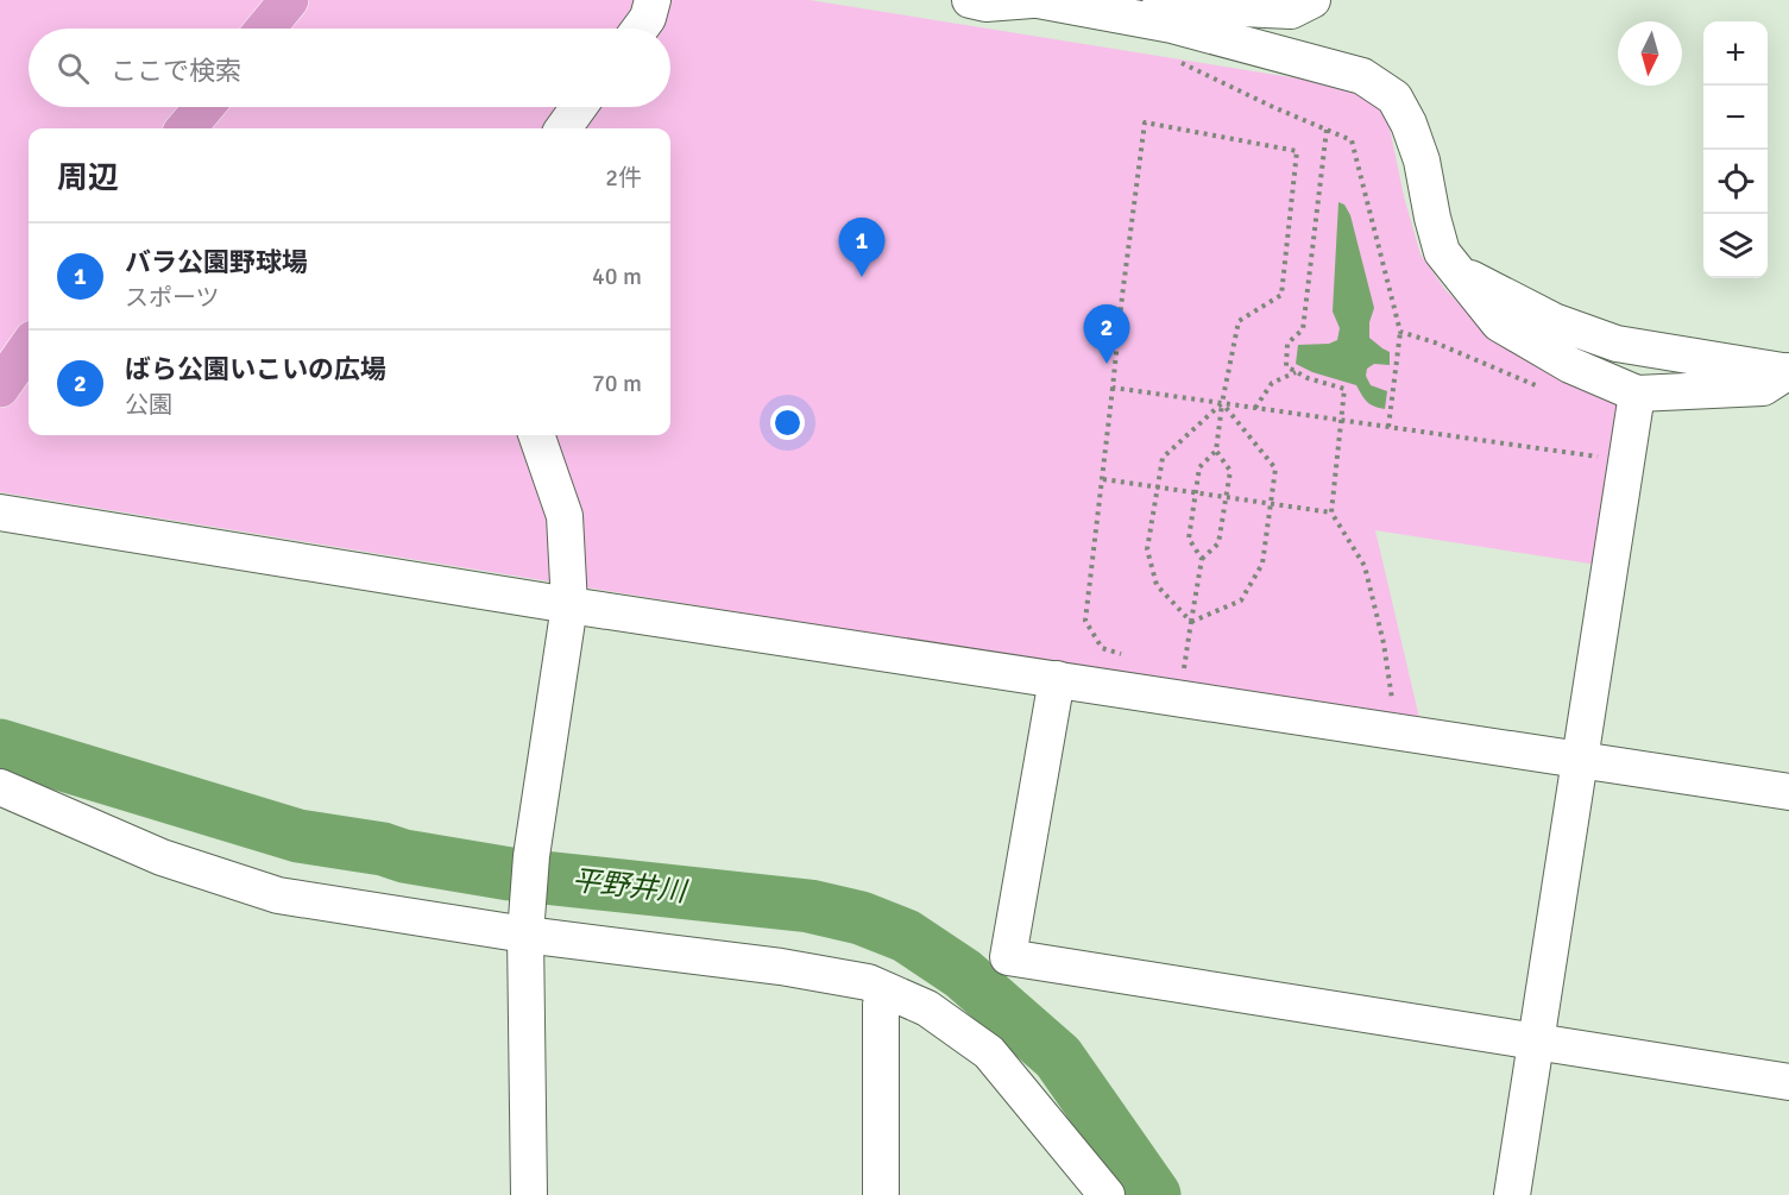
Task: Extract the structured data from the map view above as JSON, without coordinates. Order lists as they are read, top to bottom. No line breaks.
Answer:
{"water":["平野井川"],"north":"bottom","page":{"map_buttons":["+","−"],"search":"ここで検索","heading":["周辺","2件"],"pins":["1","2"],"list":[{"mark":"1","name":"バラ公園野球場","note":"スポーツ","value":"40 m"},{"mark":"2","name":"ばら公園いこいの広場","note":"公園","value":"70 m"}]}}
